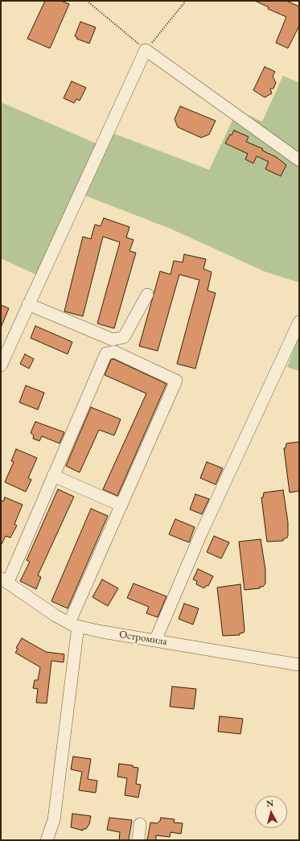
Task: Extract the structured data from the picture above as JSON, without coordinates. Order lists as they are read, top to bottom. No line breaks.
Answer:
{"streets":{"street":["Остромила"]},"north":"top"}
